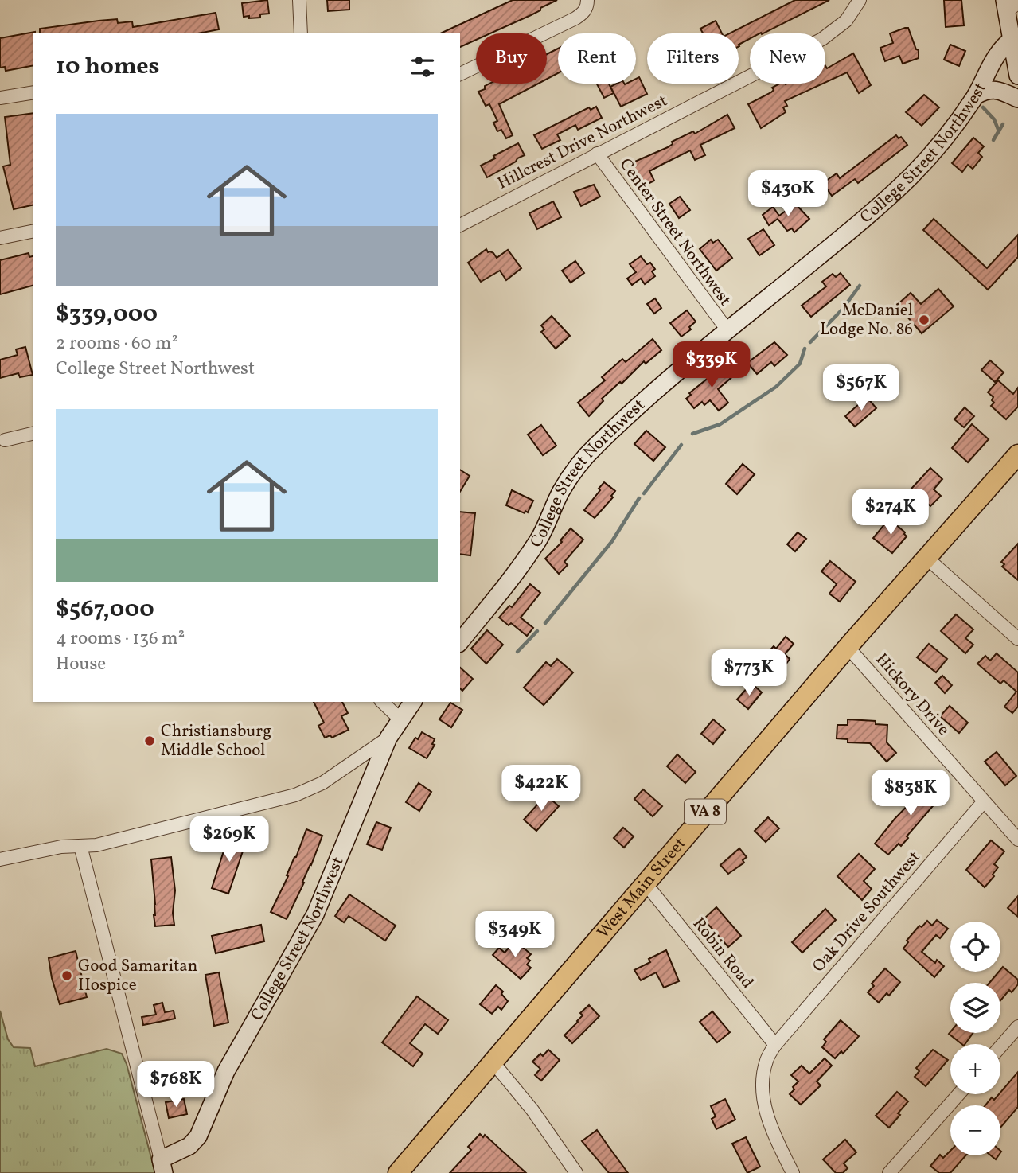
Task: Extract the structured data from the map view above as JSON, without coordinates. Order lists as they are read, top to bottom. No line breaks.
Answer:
{"streets":{"main road":["VA 8","West Main Street"],"street":["Hillcrest Drive Northwest","College Street Northwest","Center Street Northwest","Hickory Drive","Oak Drive Southwest","Robin Road"]},"crossings":[["Hillcrest Drive Northwest","Center Street Northwest"],["College Street Northwest","Center Street Northwest"],["Hickory Drive","West Main Street"],["Hickory Drive","Oak Drive Southwest"],["West Main Street","Robin Road"],["Oak Drive Southwest","Robin Road"]],"places":["McDaniel Lodge No. 86","Christiansburg Middle School","Good Samaritan Hospice"],"page":{"chip":["Buy","Rent","Filters","New"],"heading":"10 homes","list":[{"name":"$339,000","note":"2 rooms · 60 m² · College Street Northwest"},{"name":"$567,000","note":"4 rooms · 136 m² · House"}],"price":["$430K","$339K","$567K","$274K","$773K","$422K","$838K","$269K","$349K","$768K"],"map_buttons":["+","−"]}}
